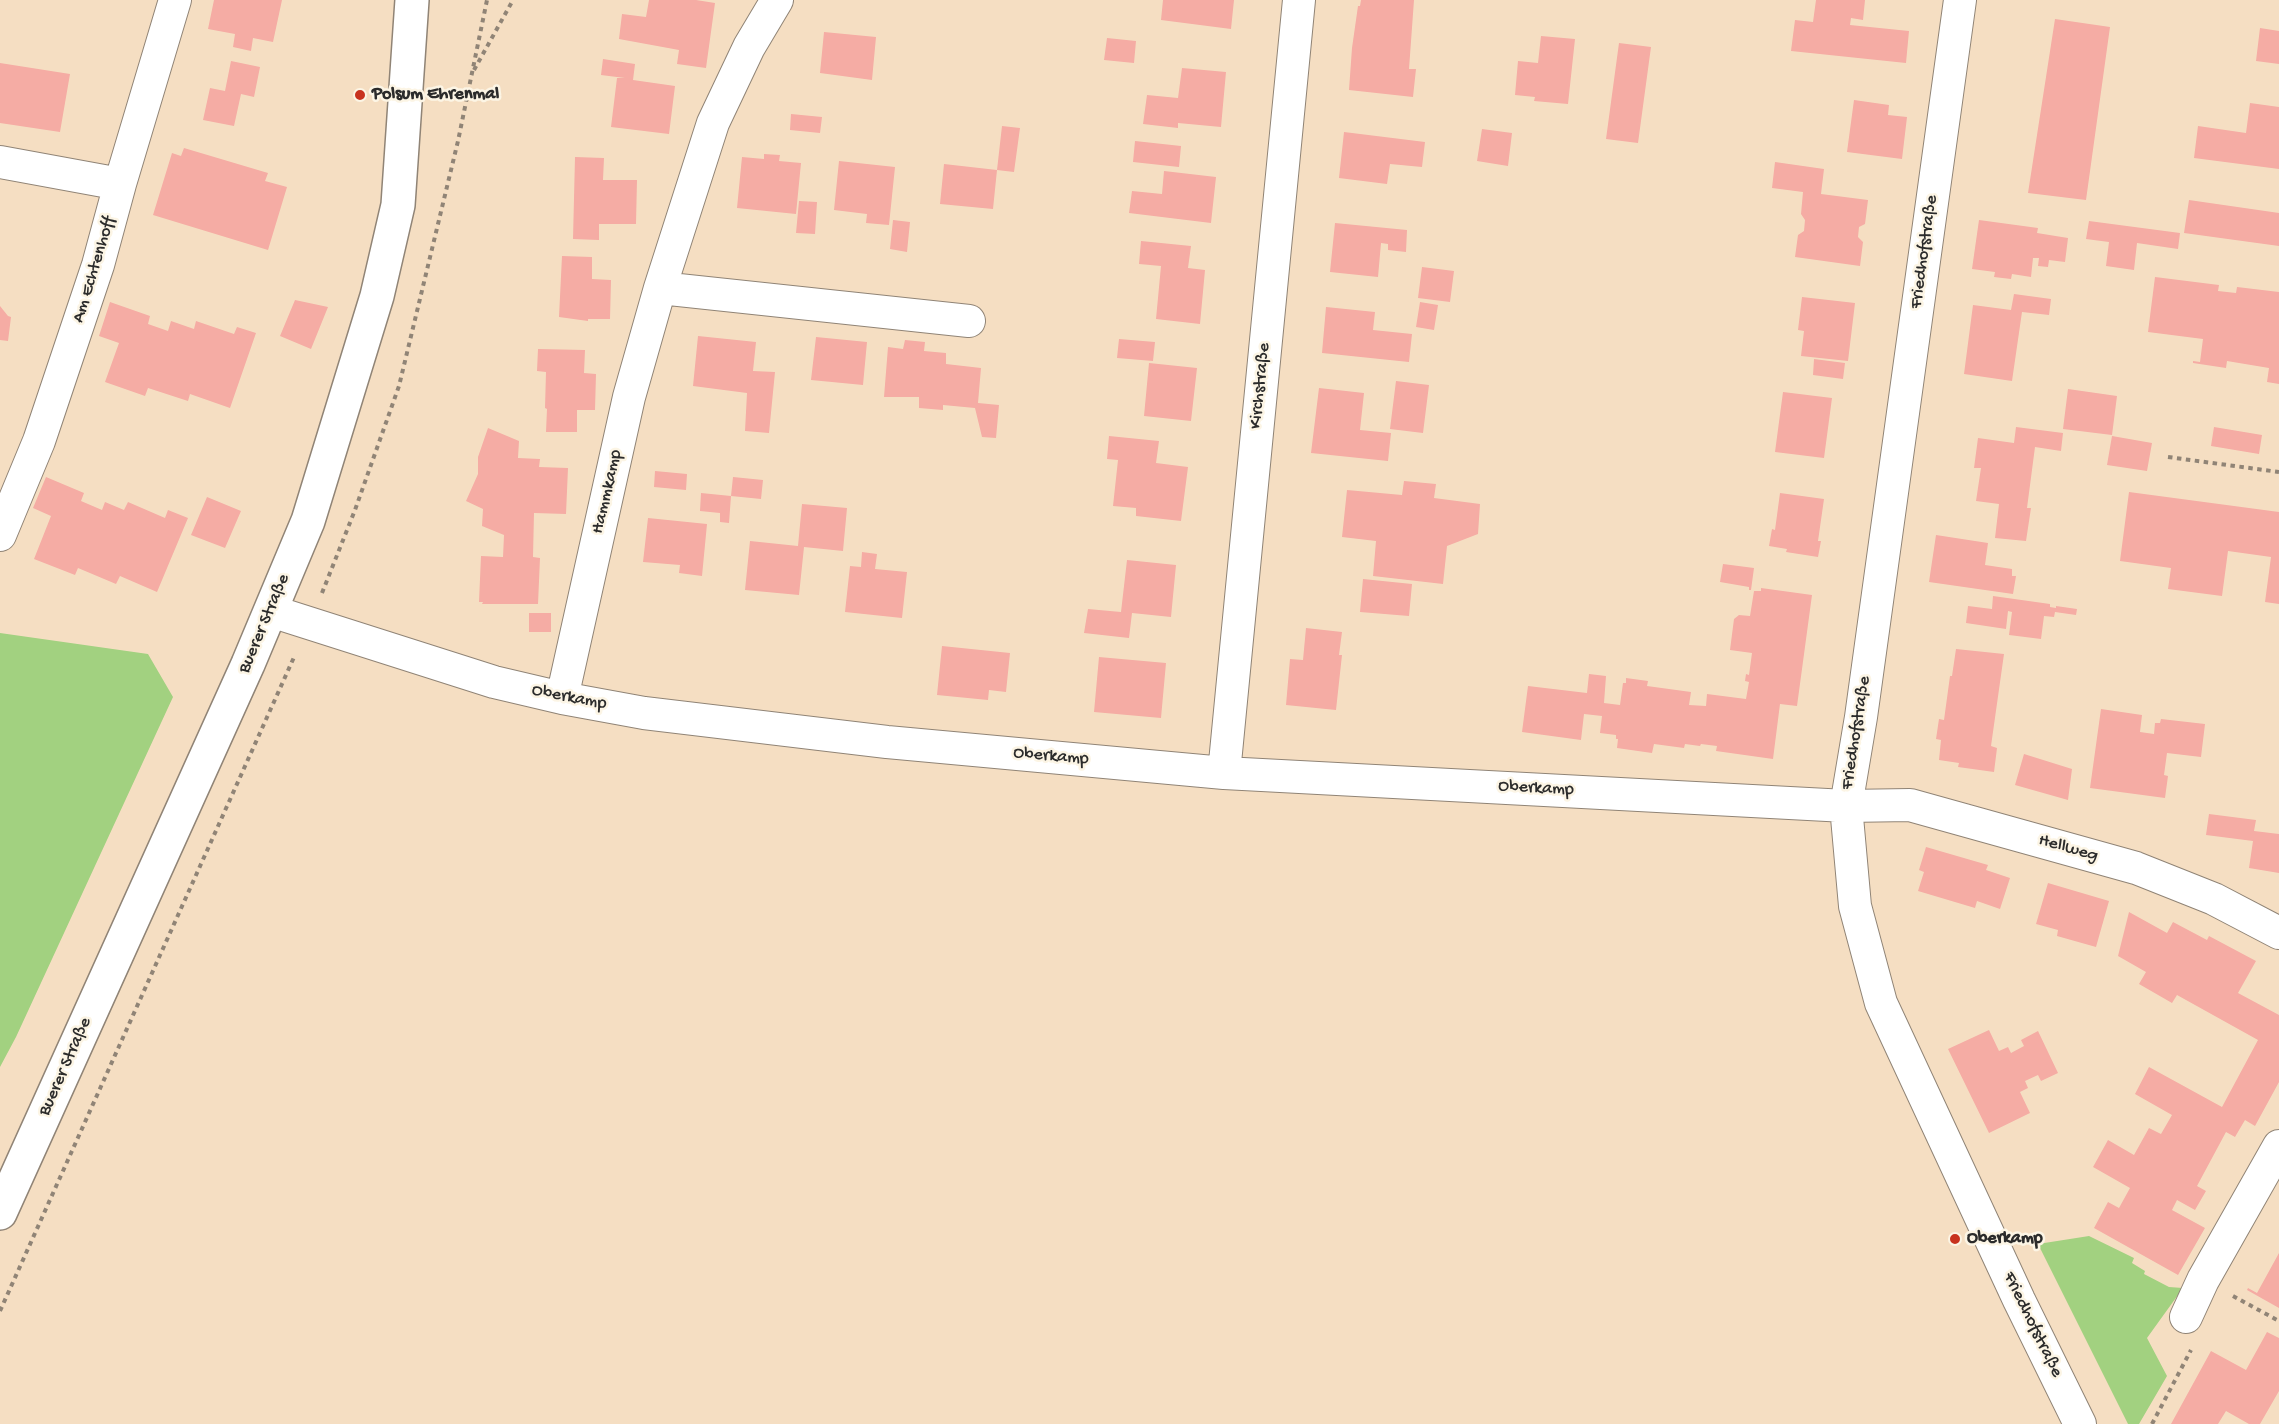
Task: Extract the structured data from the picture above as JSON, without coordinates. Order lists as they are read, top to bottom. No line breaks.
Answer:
{"streets":{"main road":["Buerer Straße"],"street":["Friedhofstraße","Am Echtenhoff","Kirchstraße","Hammkamp","Oberkamp","Hellweg"]},"crossings":[["Friedhofstraße","Oberkamp"],["Friedhofstraße","Hellweg"],["Kirchstraße","Oberkamp"],["Hammkamp","Oberkamp"],["Buerer Straße","Oberkamp"],["Oberkamp","Hellweg"]],"places":["Polsum Ehrenmal","Oberkamp"]}
